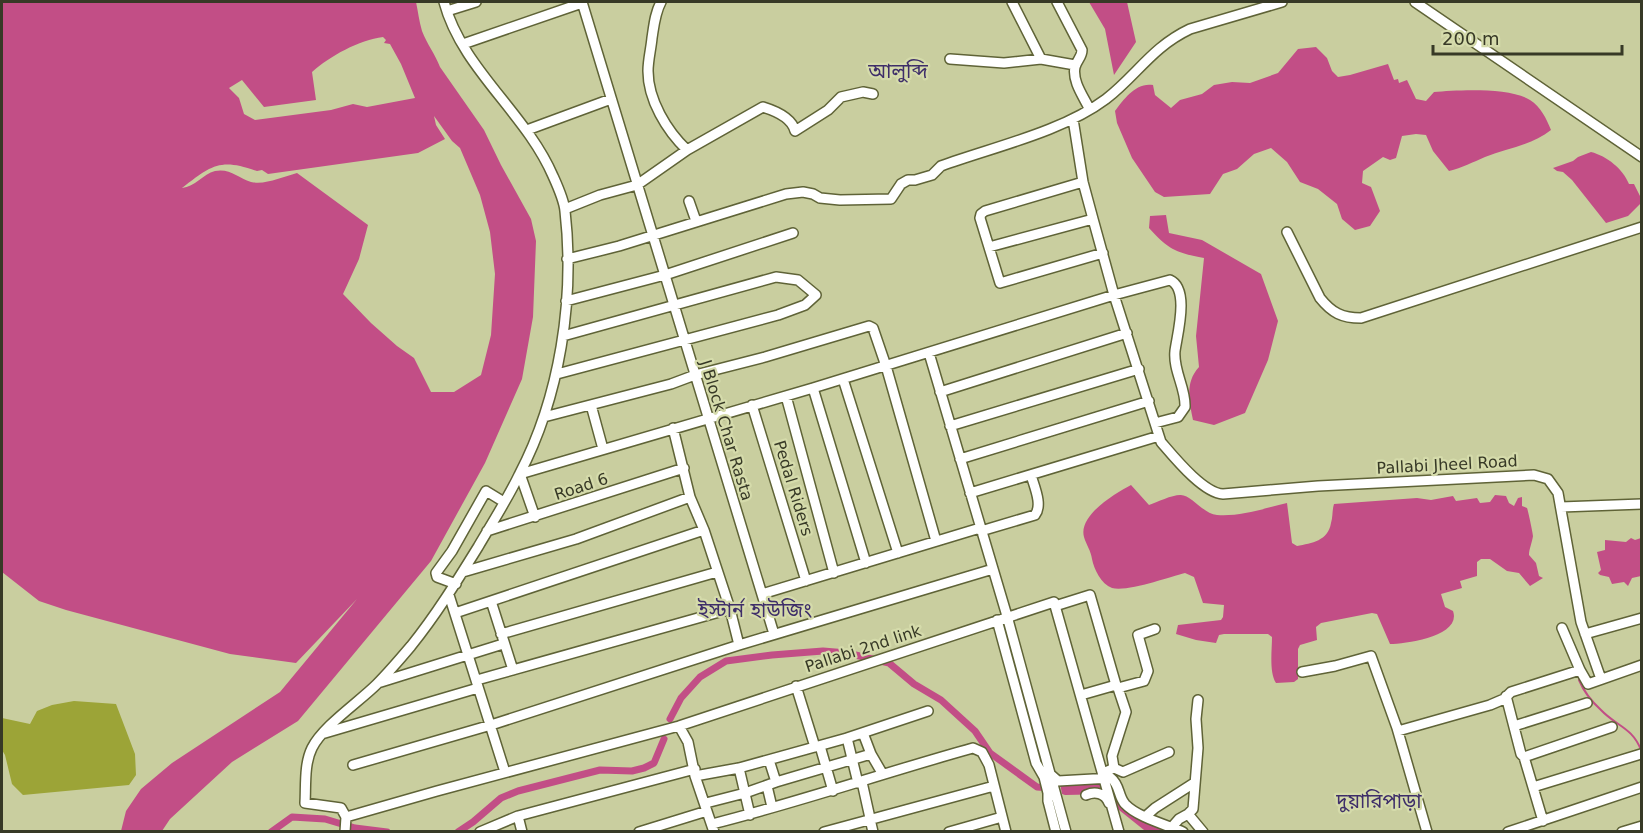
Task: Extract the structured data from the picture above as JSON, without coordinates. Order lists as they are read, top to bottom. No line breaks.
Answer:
{"streets":{"street":["J Block Char Rasta","Pallabi Jheel Road","Road 6","Pedal Riders","Pallabi 2nd link"]},"districts":["আলুব্দি","ইস্টার্ন হাউজিং","দুয়ারিপাড়া"],"scale_bar":"200 m"}
